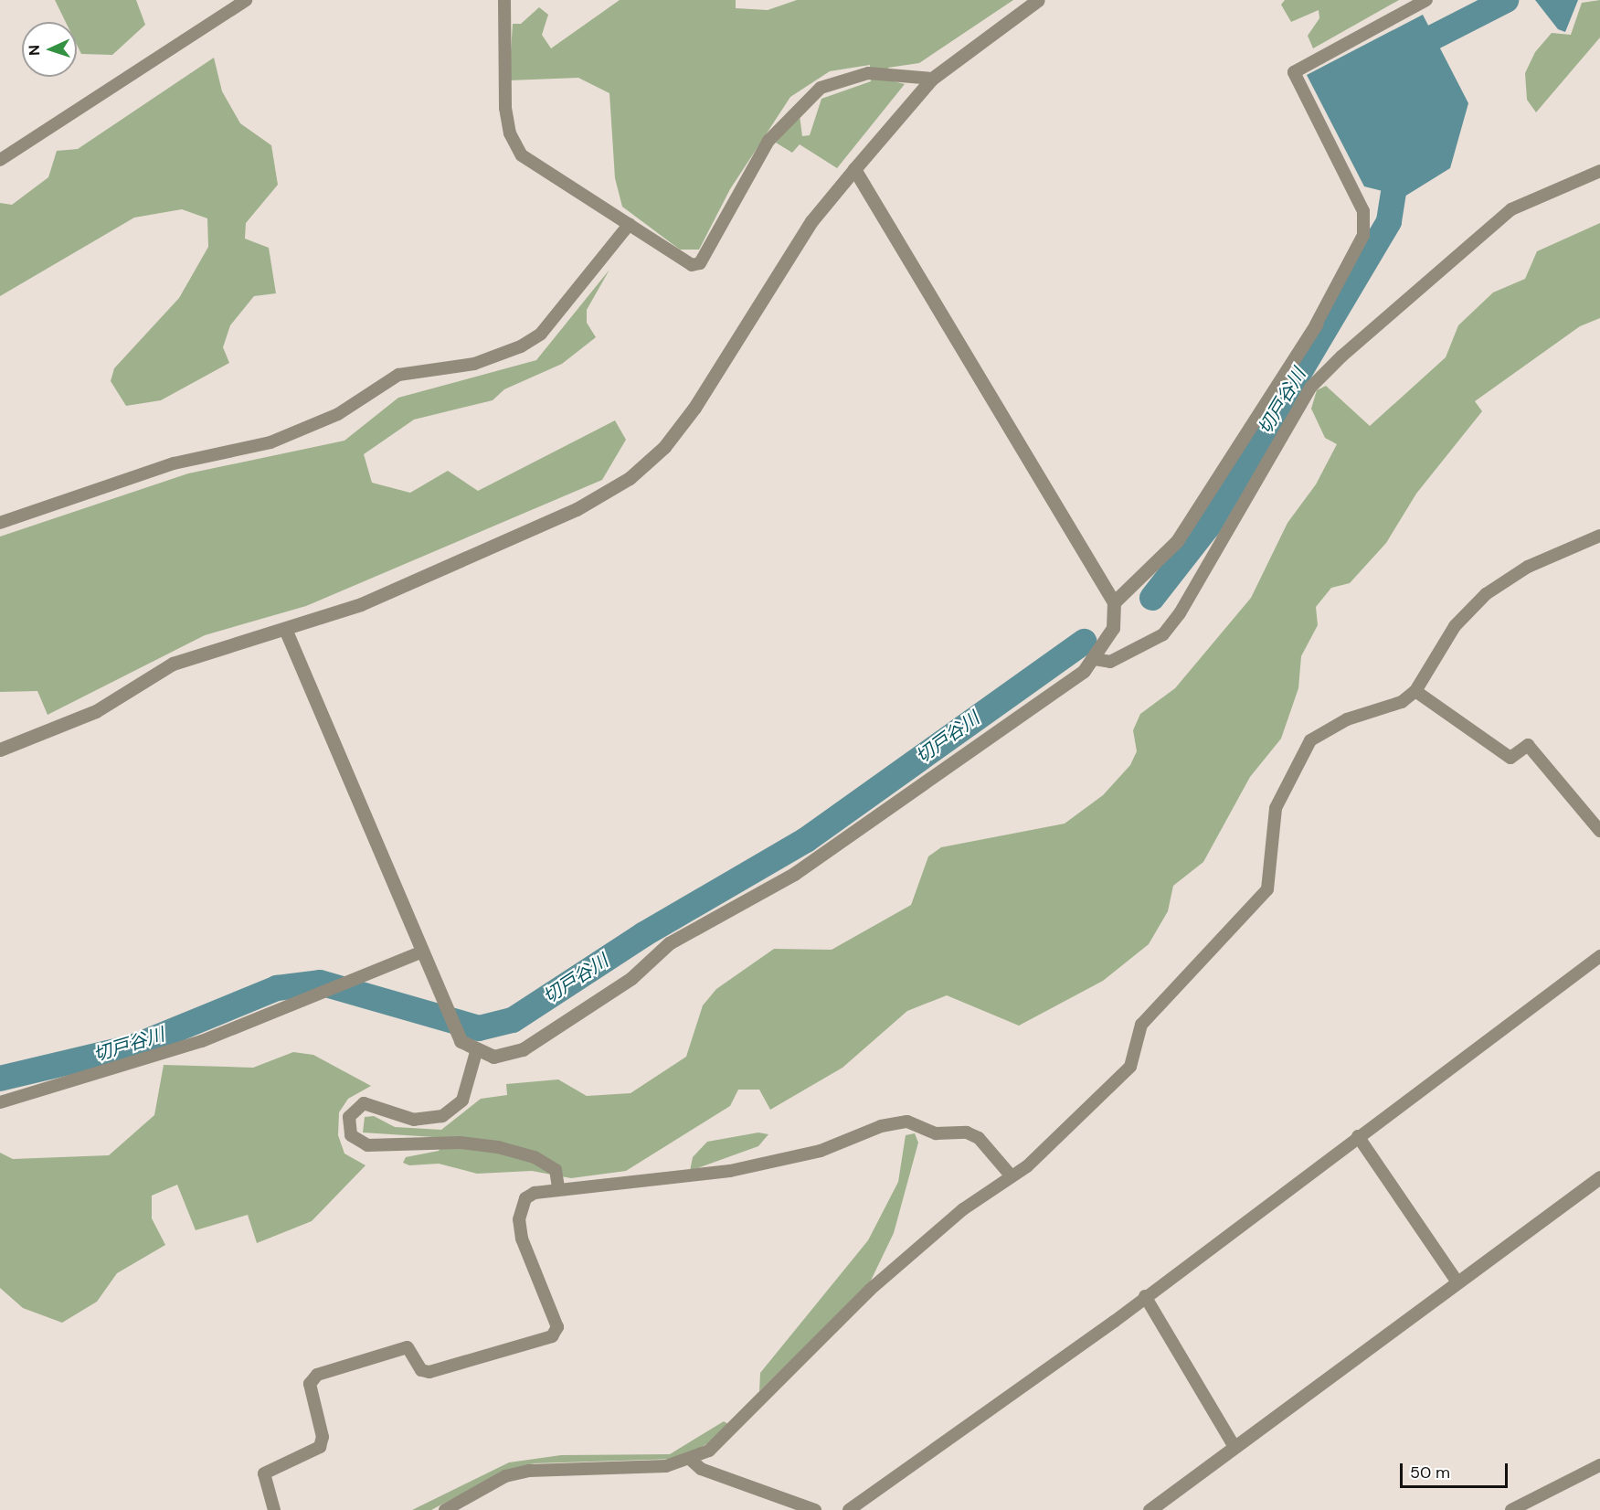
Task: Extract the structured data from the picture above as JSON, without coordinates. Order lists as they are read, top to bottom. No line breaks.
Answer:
{"water":["切戸谷川"],"scale_bar":"50 m","north":"left"}
